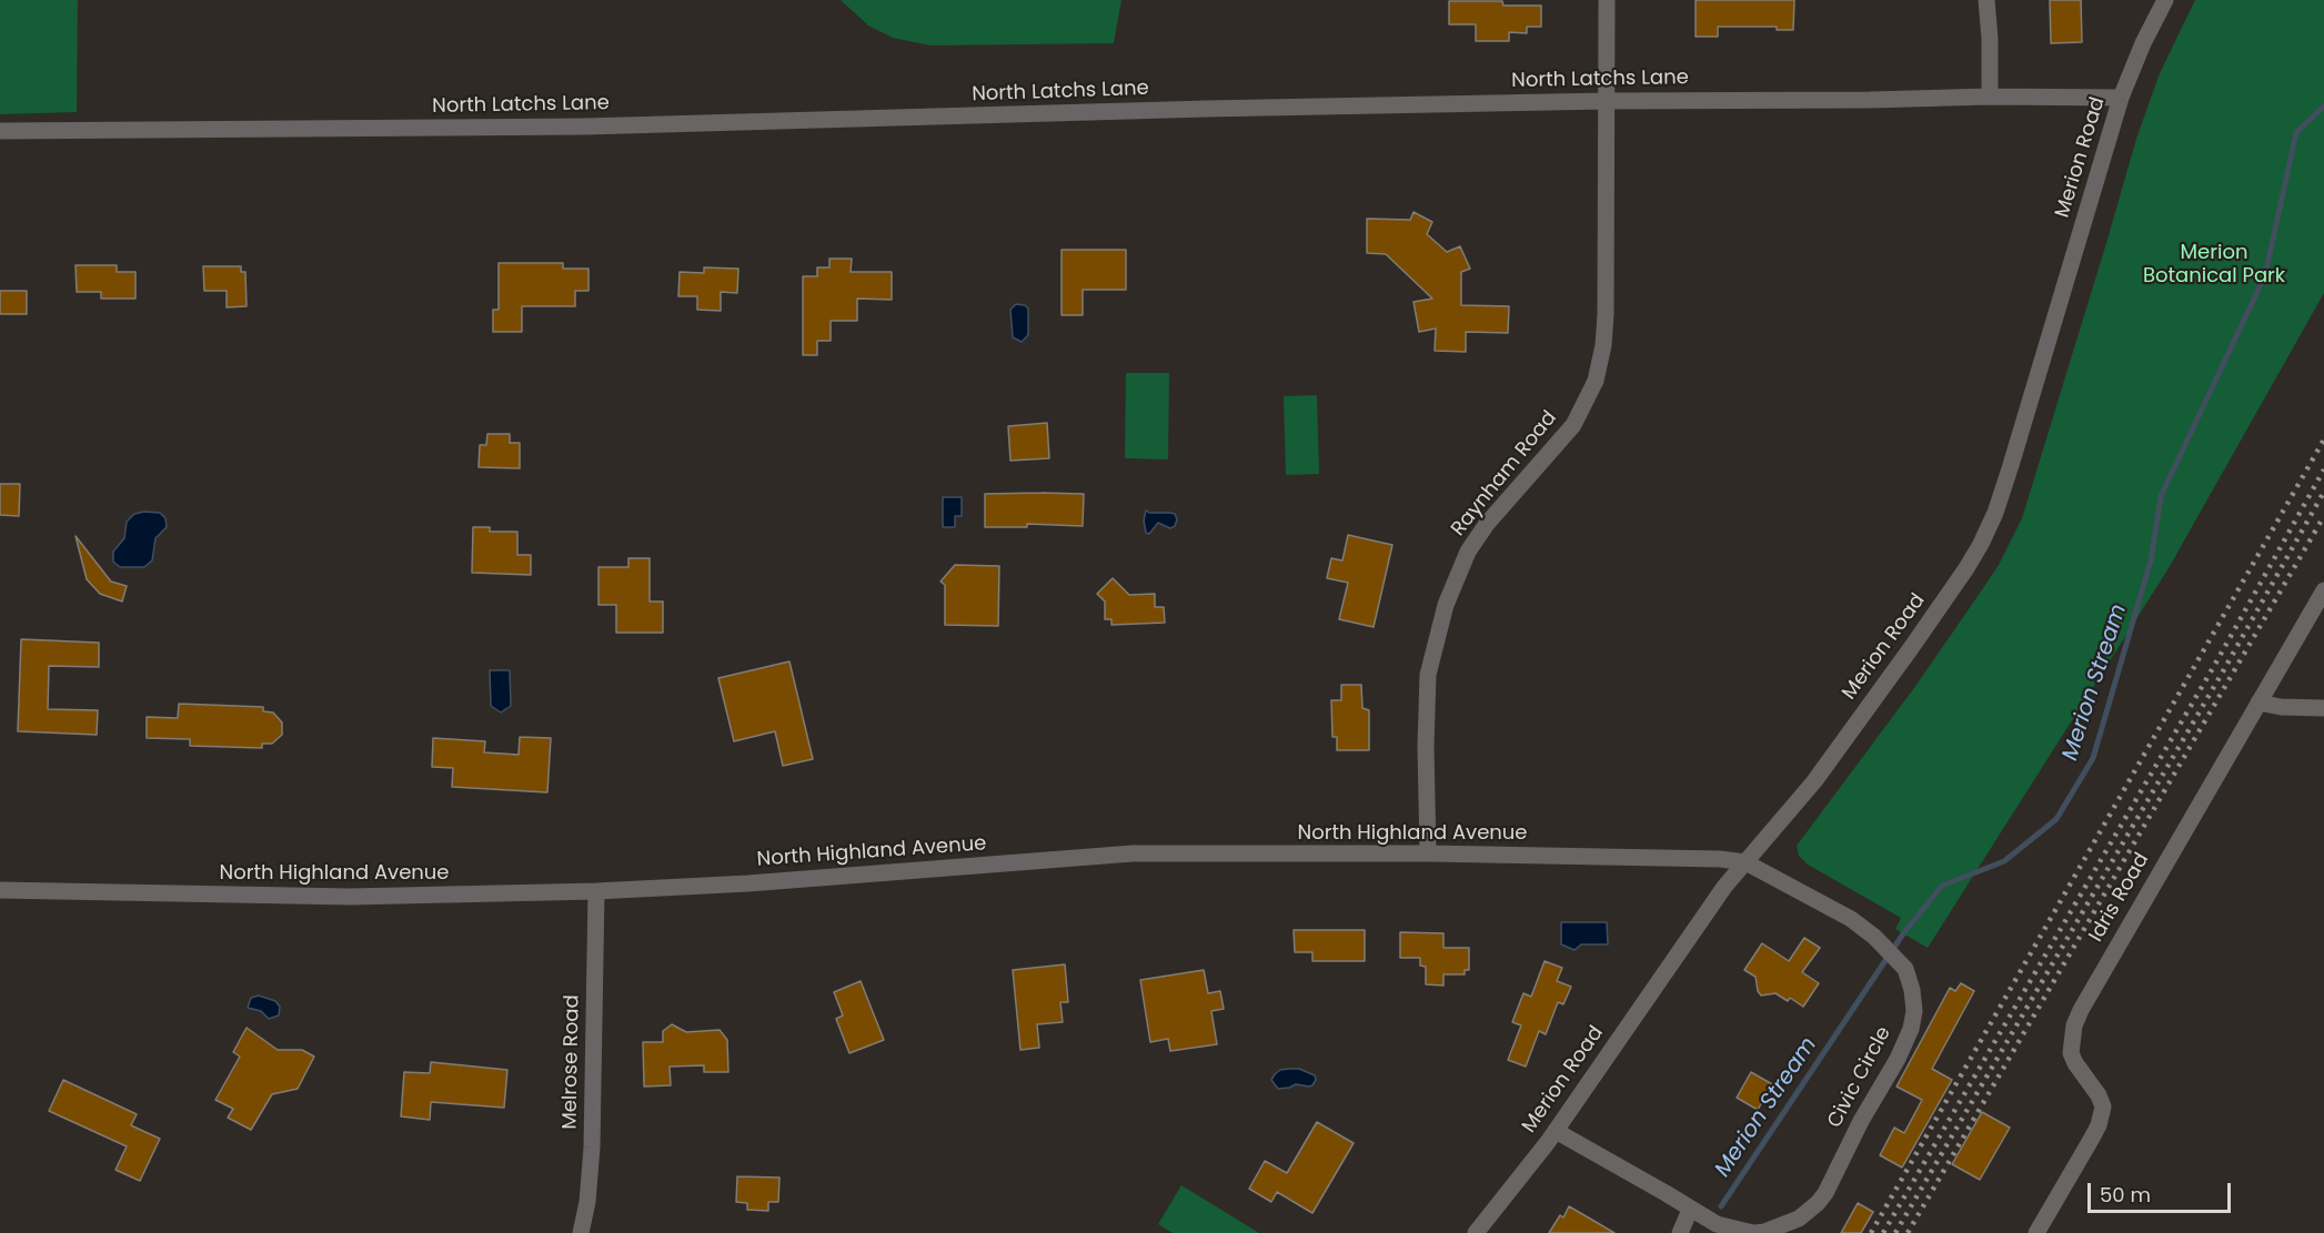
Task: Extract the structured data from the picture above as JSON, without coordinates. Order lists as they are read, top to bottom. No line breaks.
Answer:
{"streets":{"street":["North Latchs Lane","Merion Road","Raynham Road","North Highland Avenue","Idris Road","Melrose Road","Civic Circle"]},"crossings":[["North Latchs Lane","Merion Road"],["North Latchs Lane","Raynham Road"],["Merion Road","North Highland Avenue"],["Merion Road","Civic Circle"],["Raynham Road","North Highland Avenue"],["North Highland Avenue","Melrose Road"],["North Highland Avenue","Civic Circle"]],"water":["Merion Stream"],"parks":["Merion Botanical Park"],"scale_bar":"50 m"}
